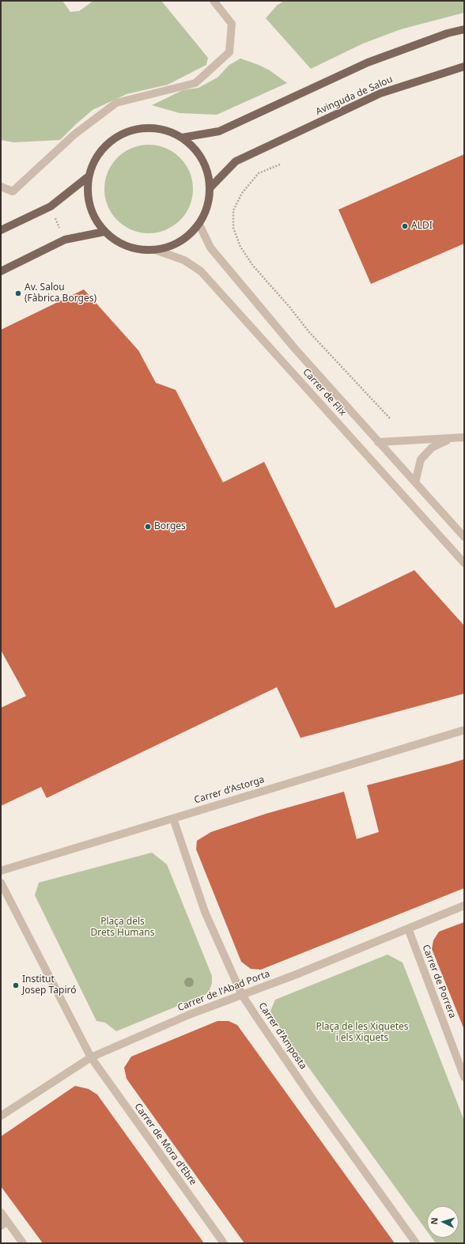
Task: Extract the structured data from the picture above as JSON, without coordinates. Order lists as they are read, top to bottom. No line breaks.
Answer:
{"streets":{"main road":["Avinguda de Salou"],"street":["Carrer de Flix","Carrer d'Astorga","Carrer de Porrera","Carrer de l'Abad Porta","Carrer d'Amposta","Carrer de Mora d'Ebre"]},"crossings":[["Carrer d'Astorga","Carrer d'Amposta"],["Carrer de Porrera","Carrer de l'Abad Porta"],["Carrer de l'Abad Porta","Carrer d'Amposta"],["Carrer de l'Abad Porta","Carrer de Mora d'Ebre"]],"parks":["Plaça dels Drets Humans","Plaça de les Xiquetes i els Xiquets"],"places":["ALDI","Av. Salou (Fàbrica Borges)","Borges","Institut Josep Tapiró"],"north":"left"}
